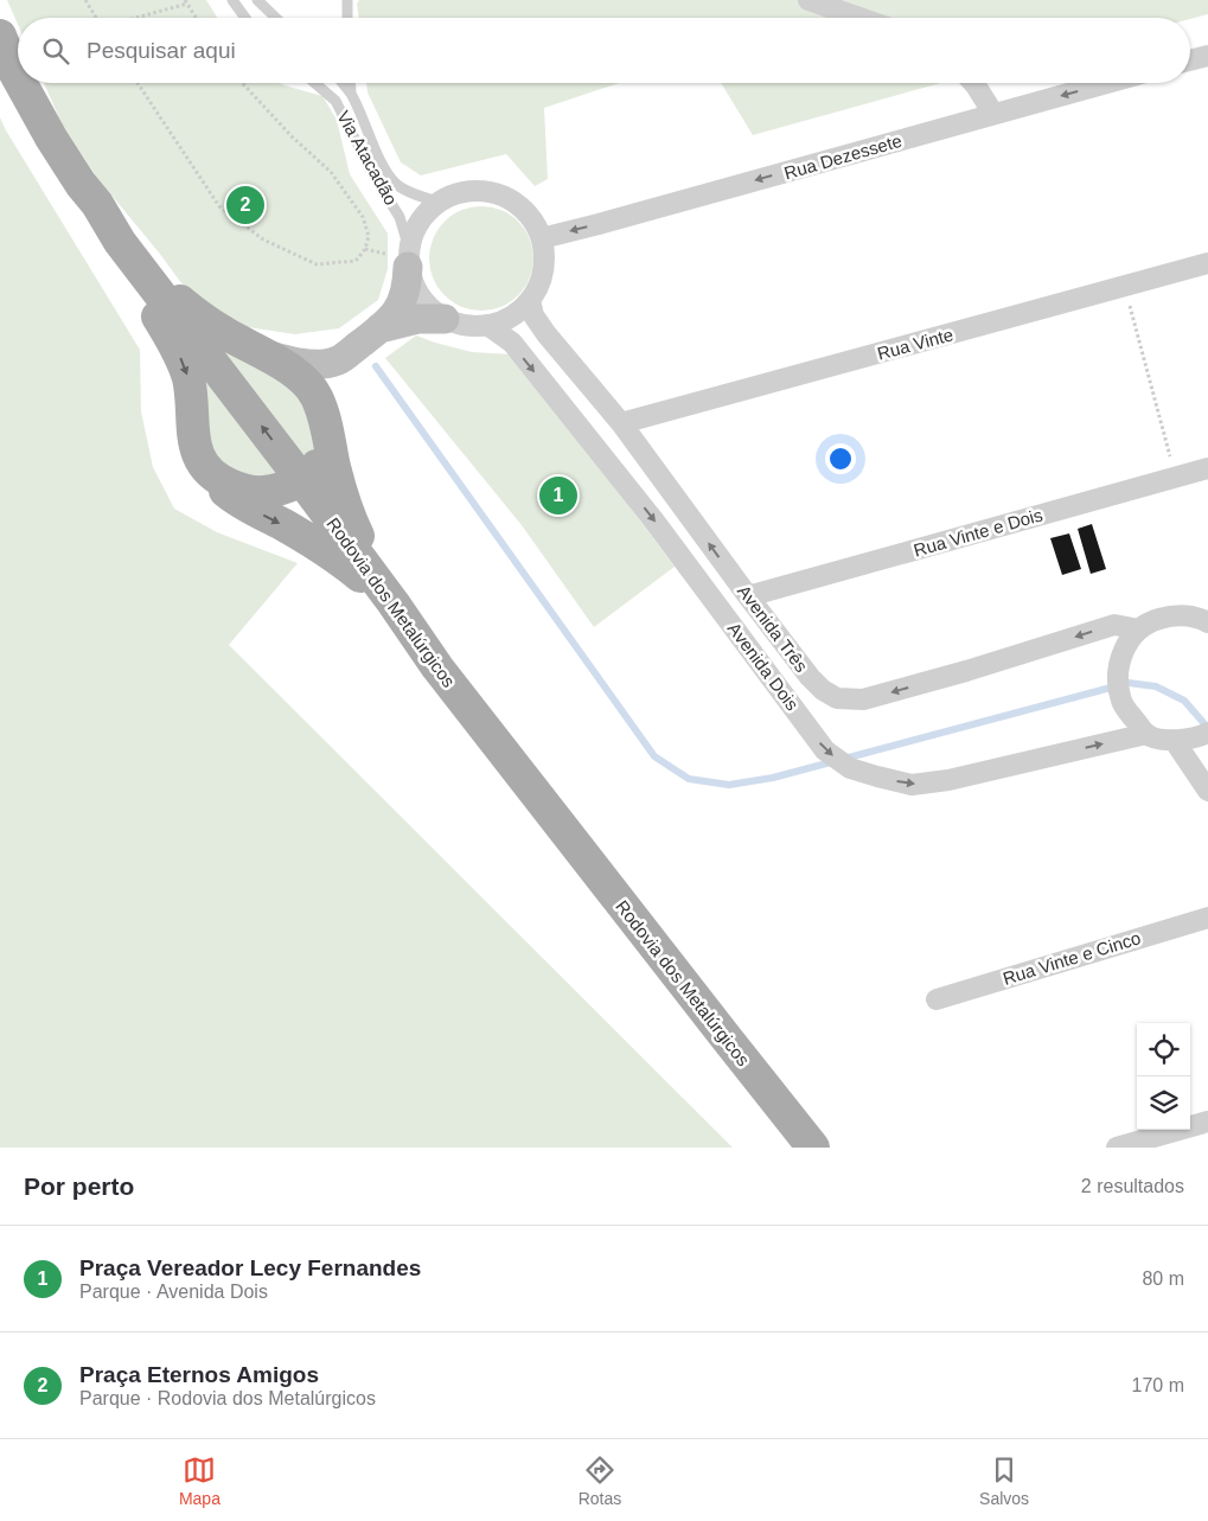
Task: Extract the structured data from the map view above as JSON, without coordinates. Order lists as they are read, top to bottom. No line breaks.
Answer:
{"streets":{"main road":["Rodovia dos Metalúrgicos"],"street":["Rua Dezessete","Rua Vinte","Rua Vinte e Dois","Avenida Três","Avenida Dois","Rua Vinte e Cinco"],"lane":["Via Atacadão"]},"crossings":[["Rua Dezessete","Via Atacadão"],["Rua Dezessete","Avenida Três"],["Rua Dezessete","Avenida Dois"],["Via Atacadão","Avenida Três"],["Via Atacadão","Avenida Dois"],["Rua Vinte","Avenida Três"],["Rua Vinte e Dois","Avenida Três"],["Avenida Três","Avenida Dois"]],"one_way":["Rua Dezessete","Avenida Três","Avenida Dois"],"page":{"search":"Pesquisar aqui","pins":["2","1"],"heading":["Por perto","2 resultados"],"list":[{"mark":"1","name":"Praça Vereador Lecy Fernandes","note":"Parque · Avenida Dois","value":"80 m"},{"mark":"2","name":"Praça Eternos Amigos","note":"Parque · Rodovia dos Metalúrgicos","value":"170 m"}],"nav":["Mapa","Rotas","Salvos"]}}
